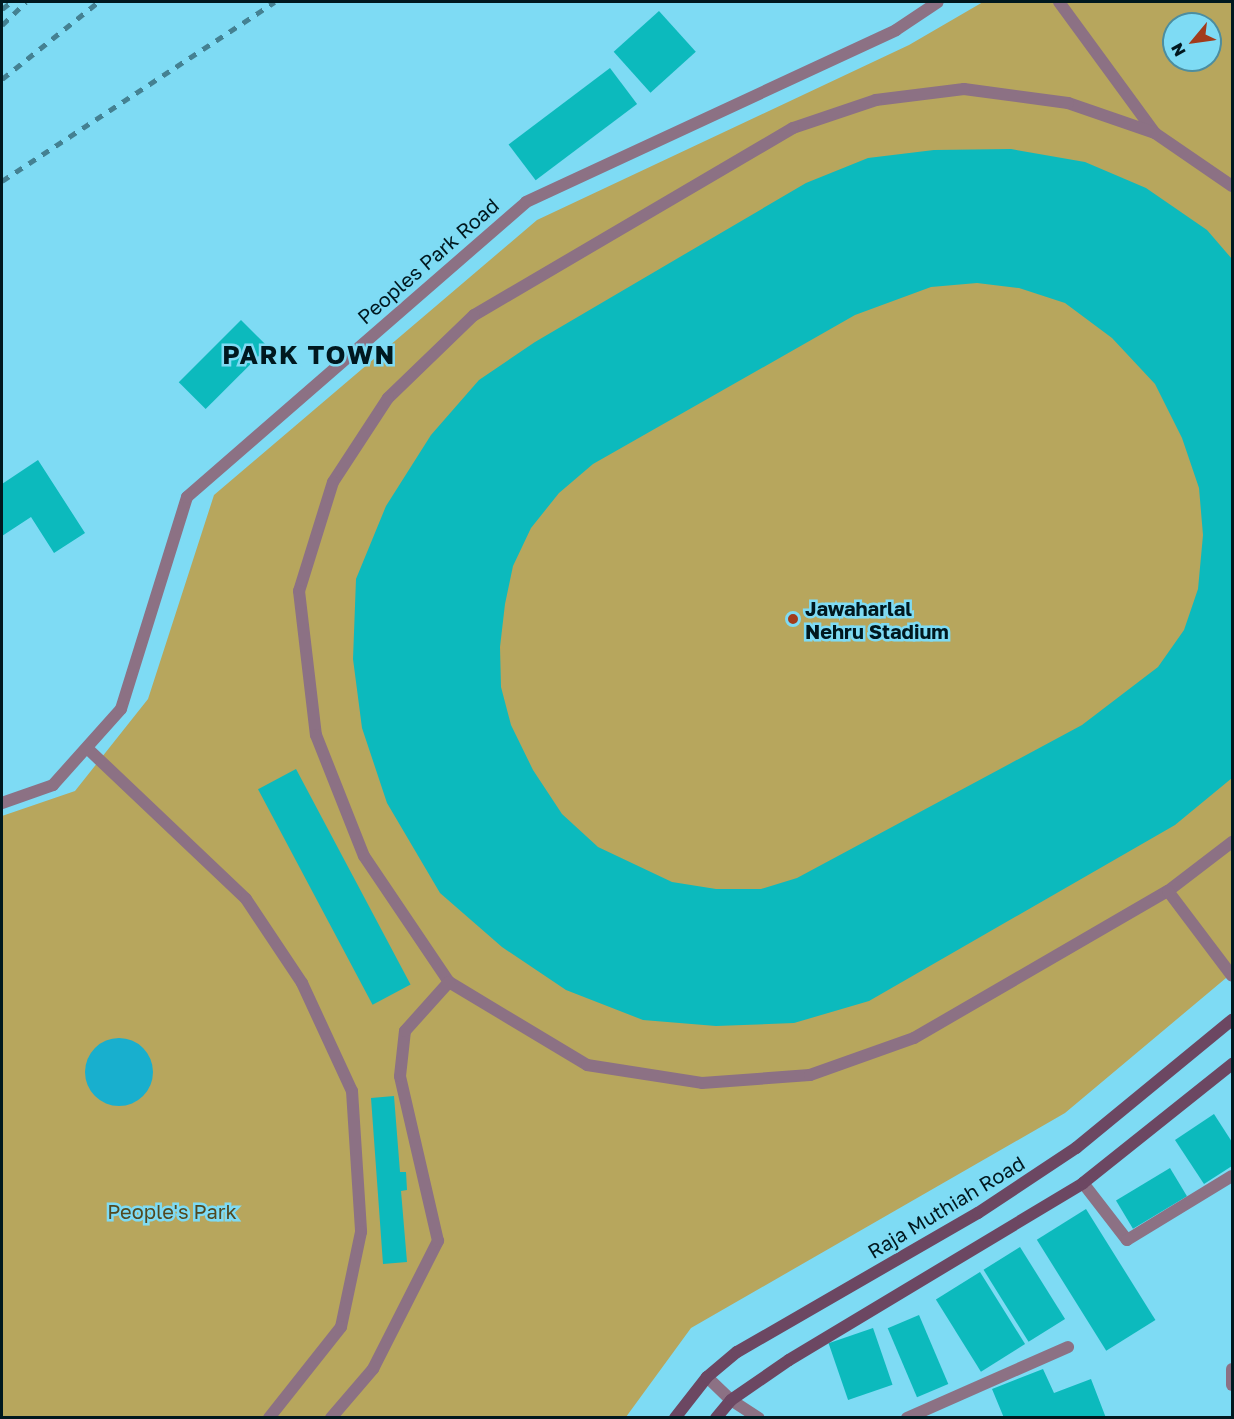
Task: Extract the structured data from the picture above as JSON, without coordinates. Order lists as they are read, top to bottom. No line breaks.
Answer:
{"streets":{"main road":["Raja Muthiah Road"],"street":["Peoples Park Road"]},"districts":["PARK TOWN"],"parks":["People's Park"],"places":["Jawaharlal Nehru Stadium"],"north":"bottom left"}
